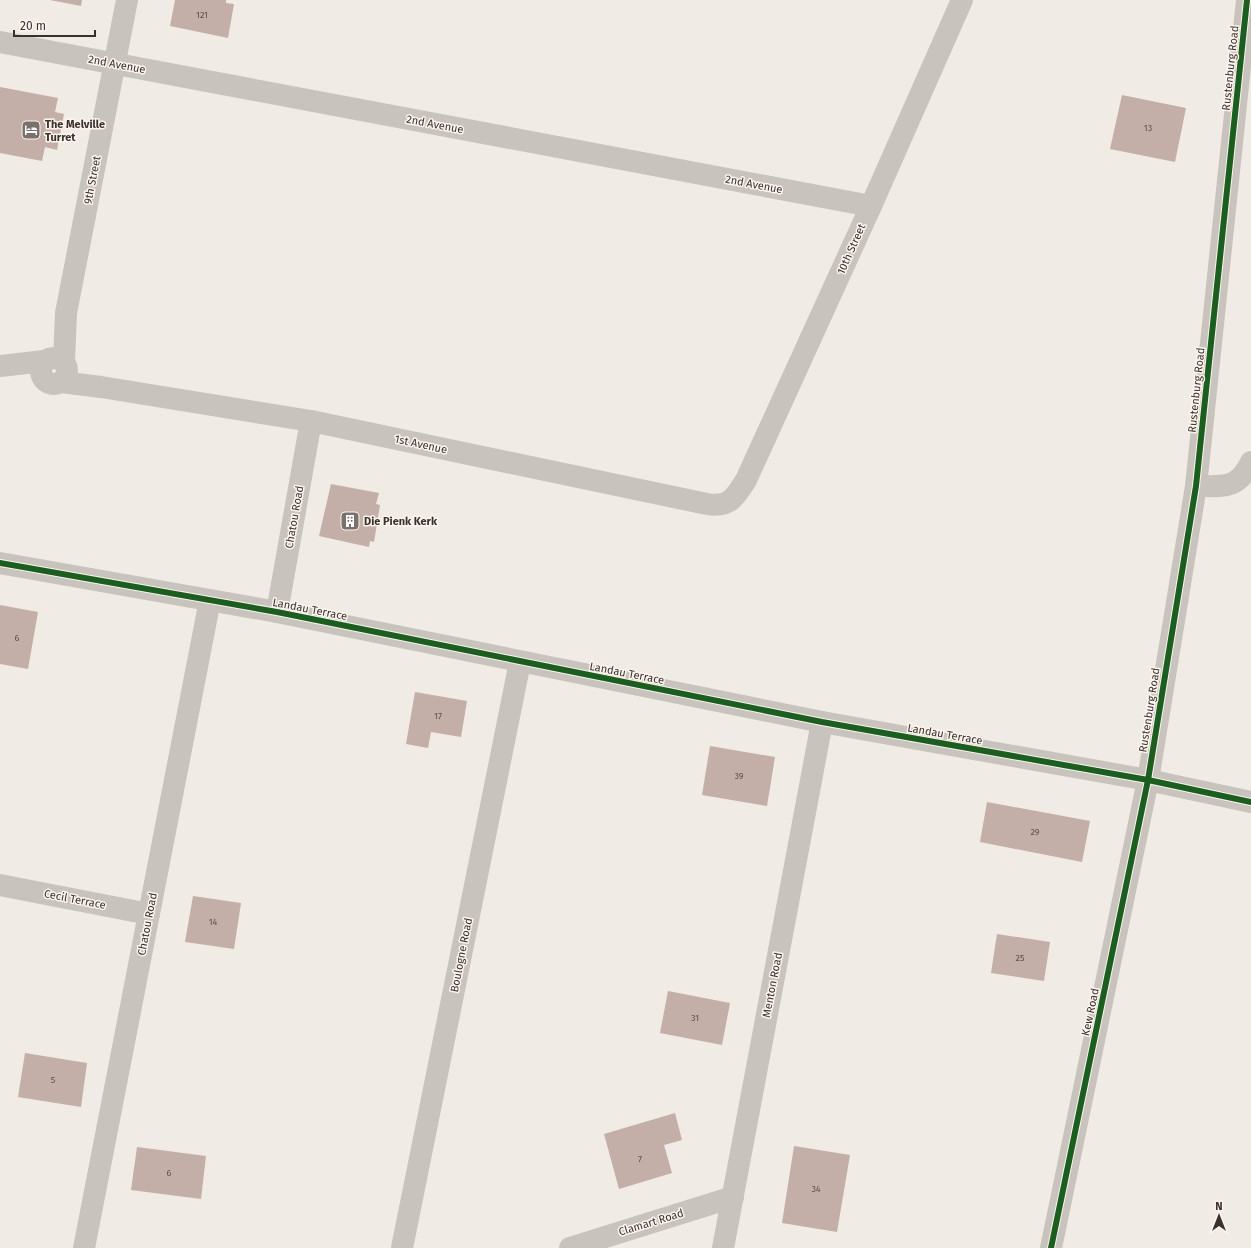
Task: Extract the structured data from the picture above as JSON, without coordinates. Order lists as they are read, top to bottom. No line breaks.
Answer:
{"streets":{"street":["2nd Avenue","Rustenburg Road","9th Street","10th Street","1st Avenue","Chatou Road","Landau Terrace","Cecil Terrace","Boulogne Road","Menton Road","Kew Road","Clamart Road"]},"crossings":[["2nd Avenue","9th Street"],["2nd Avenue","10th Street"],["Rustenburg Road","Landau Terrace"],["Rustenburg Road","Kew Road"],["9th Street","1st Avenue"],["10th Street","1st Avenue"],["1st Avenue","Chatou Road"],["Chatou Road","Landau Terrace"],["Chatou Road","Cecil Terrace"],["Landau Terrace","Boulogne Road"],["Landau Terrace","Menton Road"],["Landau Terrace","Kew Road"],["Menton Road","Clamart Road"]],"places":{"hotel":["The Melville Turret"],"building":["Die Pienk Kerk"]},"house_numbers":["121","13","6","17","39","29","14","25","31","5","7","6","34"],"scale_bar":"20 m","north":"top"}
